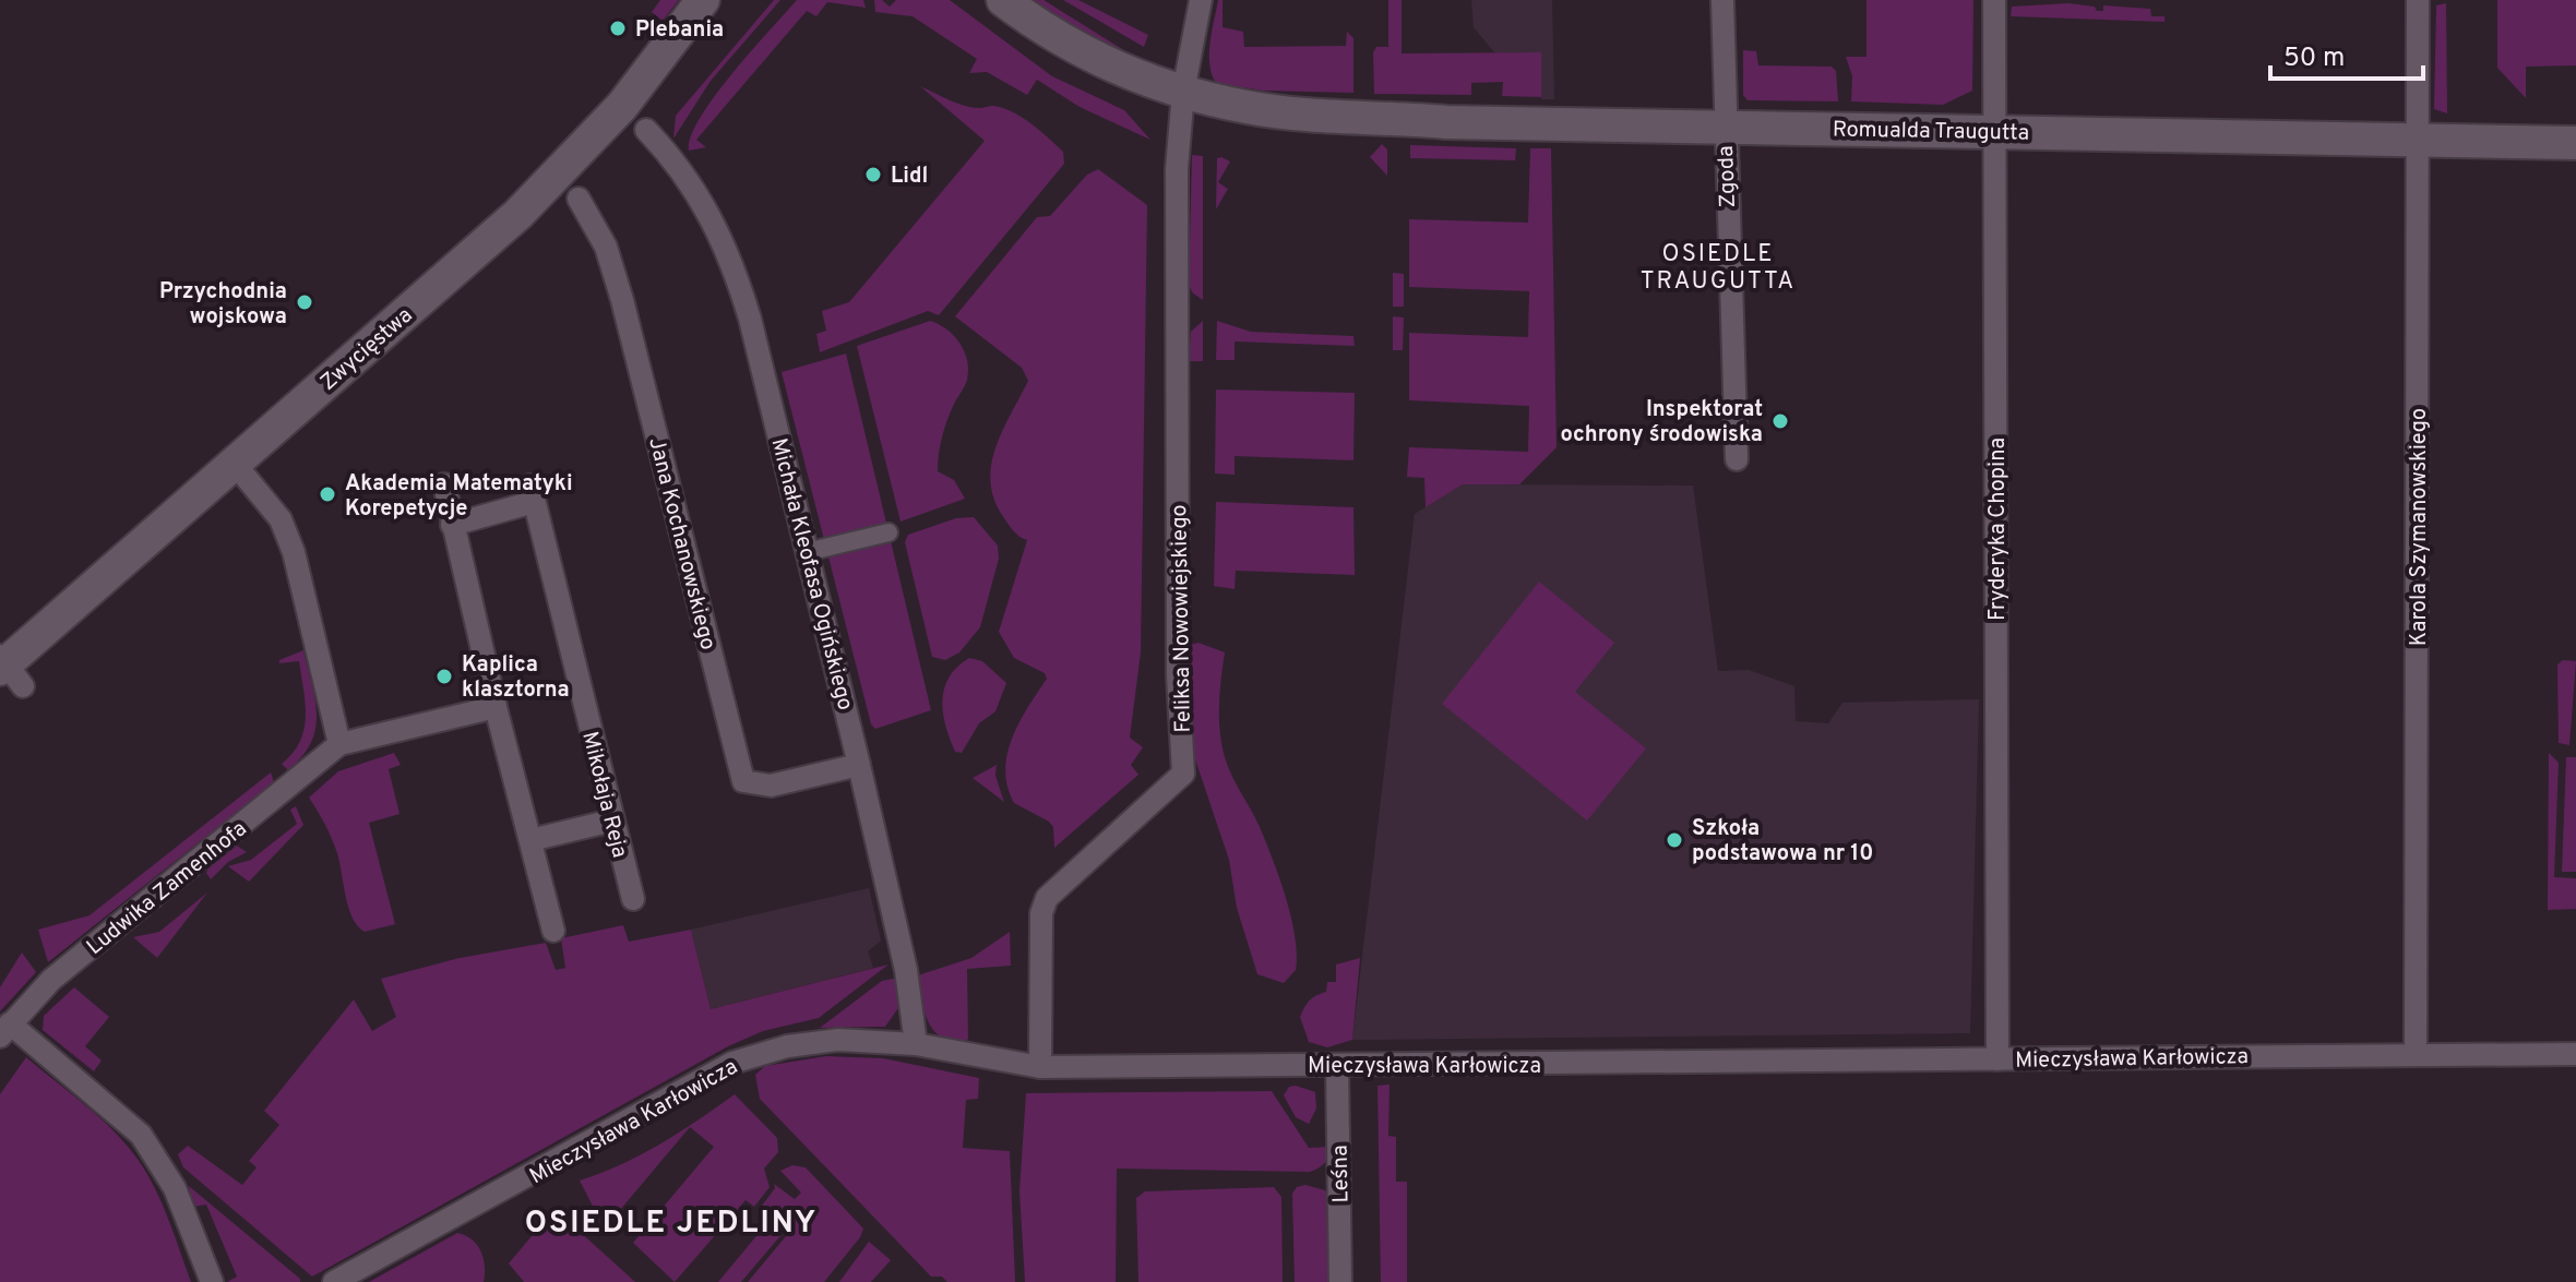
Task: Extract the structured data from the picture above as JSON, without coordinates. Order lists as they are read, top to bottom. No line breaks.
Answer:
{"streets":{"main road":["Romualda Traugutta","Zwycięstwa"],"street":["Zgoda","Karola Szymanowskiego","Fryderyka Chopina","Jana Kochanowskiego","Michała Kleofasa Ogińskiego","Feliksa Nowowiejskiego","Mikołaja Reja","Ludwika Zamenhofa","Mieczysława Karłowicza","Leśna"]},"crossings":[["Romualda Traugutta","Zgoda"],["Romualda Traugutta","Karola Szymanowskiego"],["Romualda Traugutta","Fryderyka Chopina"],["Romualda Traugutta","Feliksa Nowowiejskiego"],["Karola Szymanowskiego","Mieczysława Karłowicza"],["Fryderyka Chopina","Mieczysława Karłowicza"],["Jana Kochanowskiego","Michała Kleofasa Ogińskiego"],["Michała Kleofasa Ogińskiego","Mieczysława Karłowicza"],["Feliksa Nowowiejskiego","Mieczysława Karłowicza"],["Mieczysława Karłowicza","Leśna"]],"districts":["OSIEDLE TRAUGUTTA","OSIEDLE JEDLINY"],"places":["Plebania","Lidl","Przychodnia wojskowa","Inspektorat ochrony środowiska","Akademia Matematyki Korepetycje","Kaplica klasztorna","Szkoła podstawowa nr 10"],"scale_bar":"50 m"}
